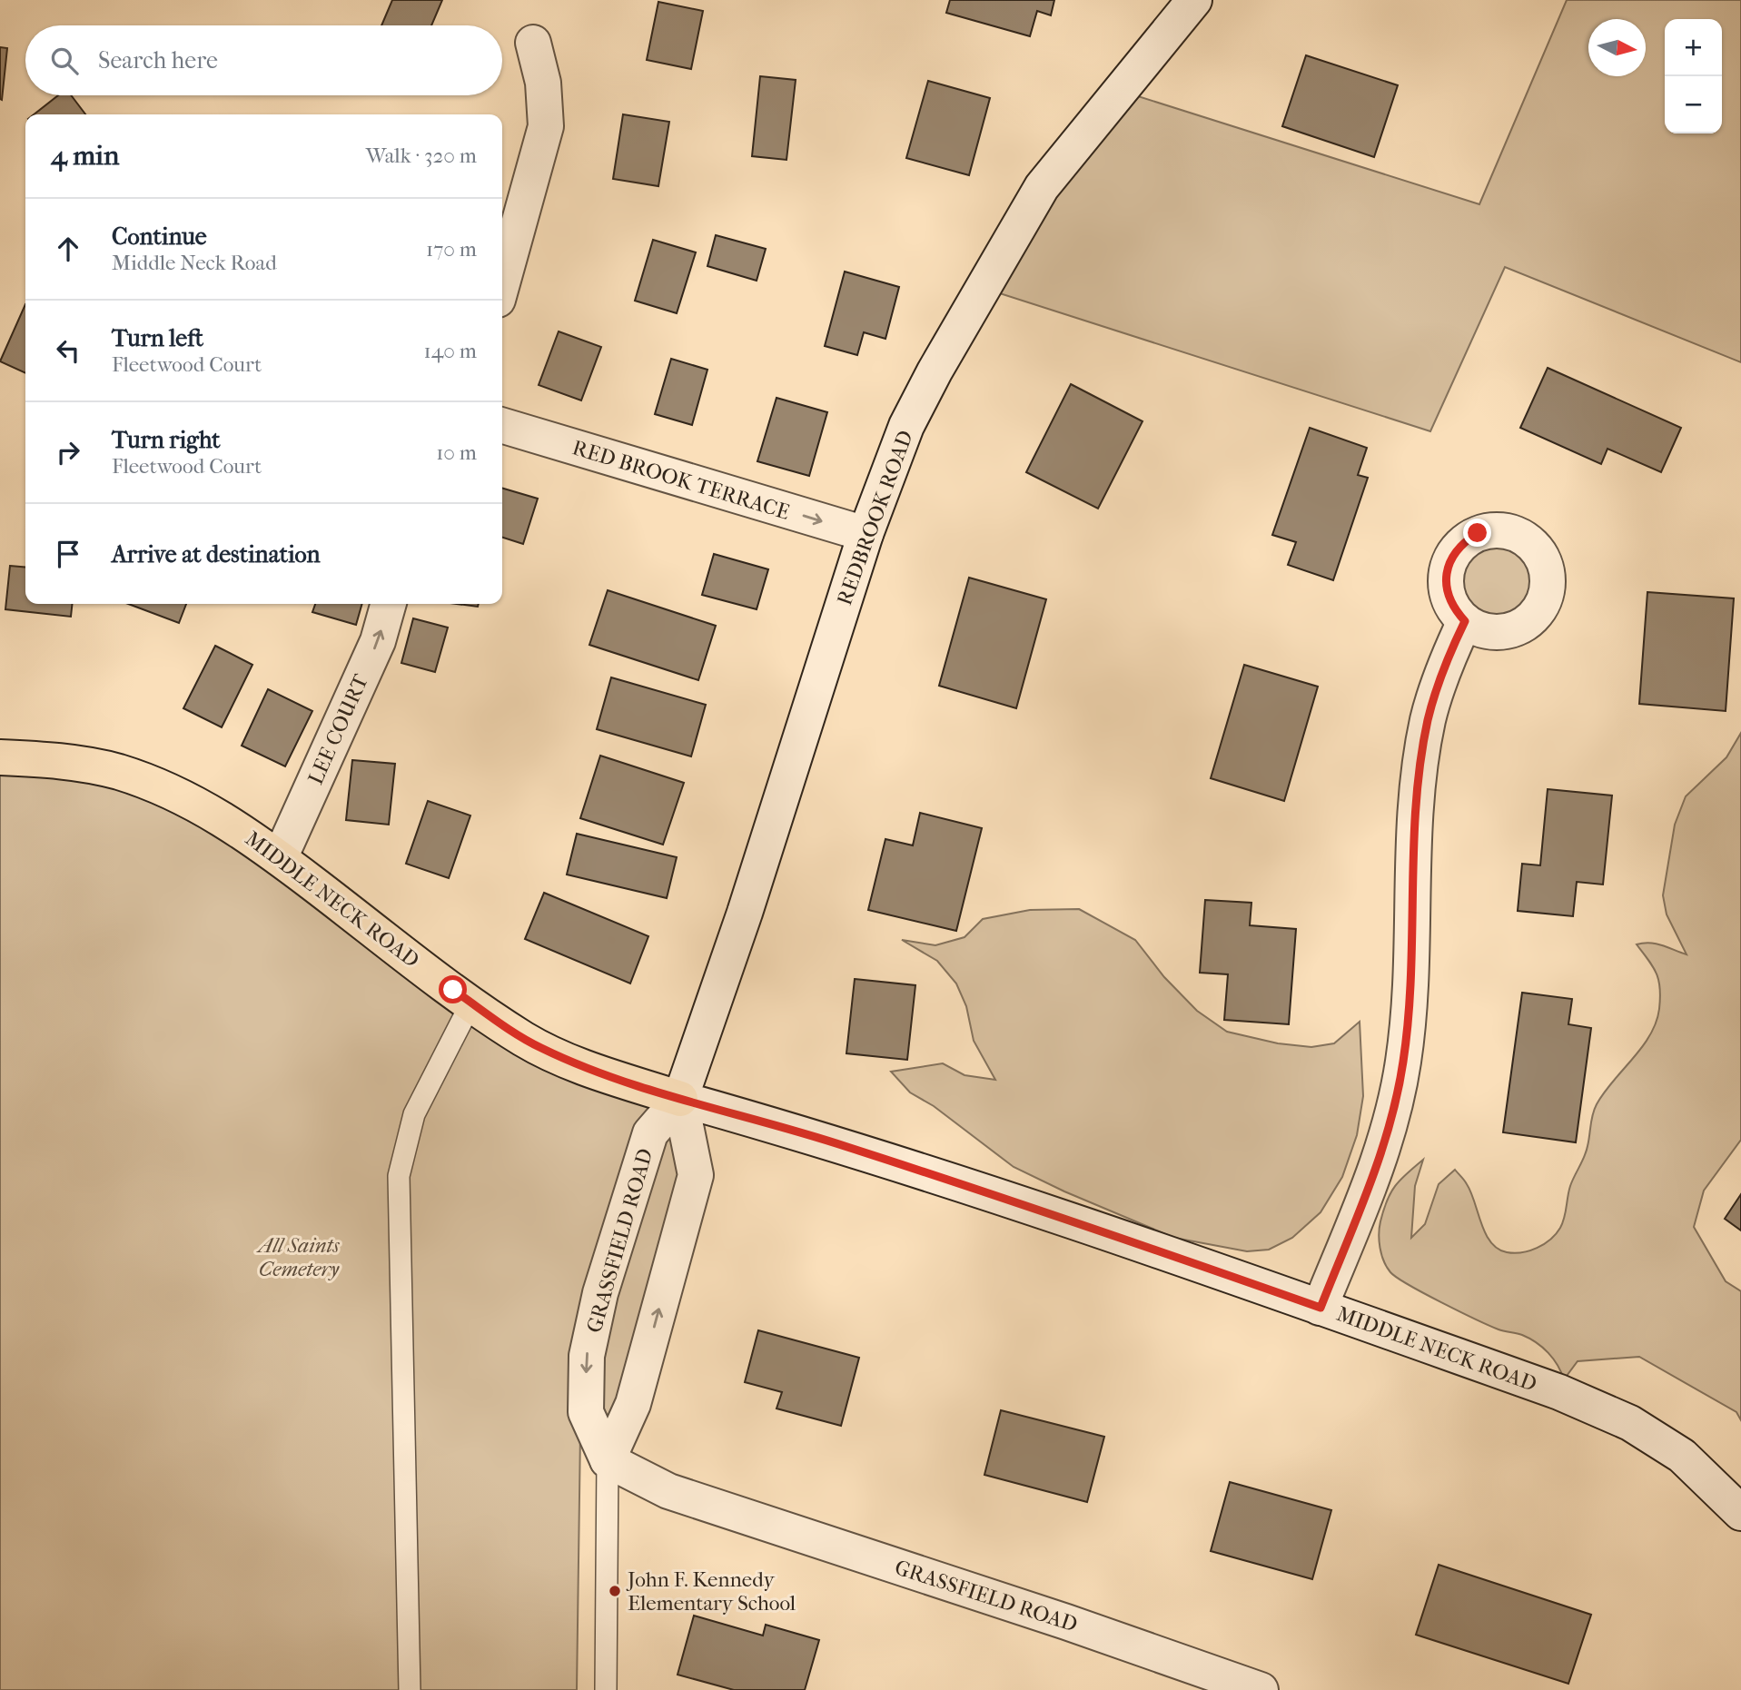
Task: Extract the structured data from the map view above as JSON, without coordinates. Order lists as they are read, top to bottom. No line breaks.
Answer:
{"streets":{"main road":["MIDDLE NECK ROAD"],"street":["RED BROOK TERRACE","REDBROOK ROAD","LEE COURT","GRASSFIELD ROAD"]},"crossings":[["RED BROOK TERRACE","REDBROOK ROAD"],["REDBROOK ROAD","MIDDLE NECK ROAD"],["REDBROOK ROAD","GRASSFIELD ROAD"],["LEE COURT","MIDDLE NECK ROAD"],["MIDDLE NECK ROAD","GRASSFIELD ROAD"]],"one_way":["RED BROOK TERRACE","LEE COURT"],"parks":["All Saints Cemetery"],"places":["John F. Kennedy Elementary School"],"north":"right","page":{"map_buttons":["+","−"],"search":"Search here","heading":["4 min","Walk · 320 m"],"list":[["Continue","Middle Neck Road","170 m"],["Turn left","Fleetwood Court","140 m"],["Turn right","Fleetwood Court","10 m"],"Arrive at destination"]}}
